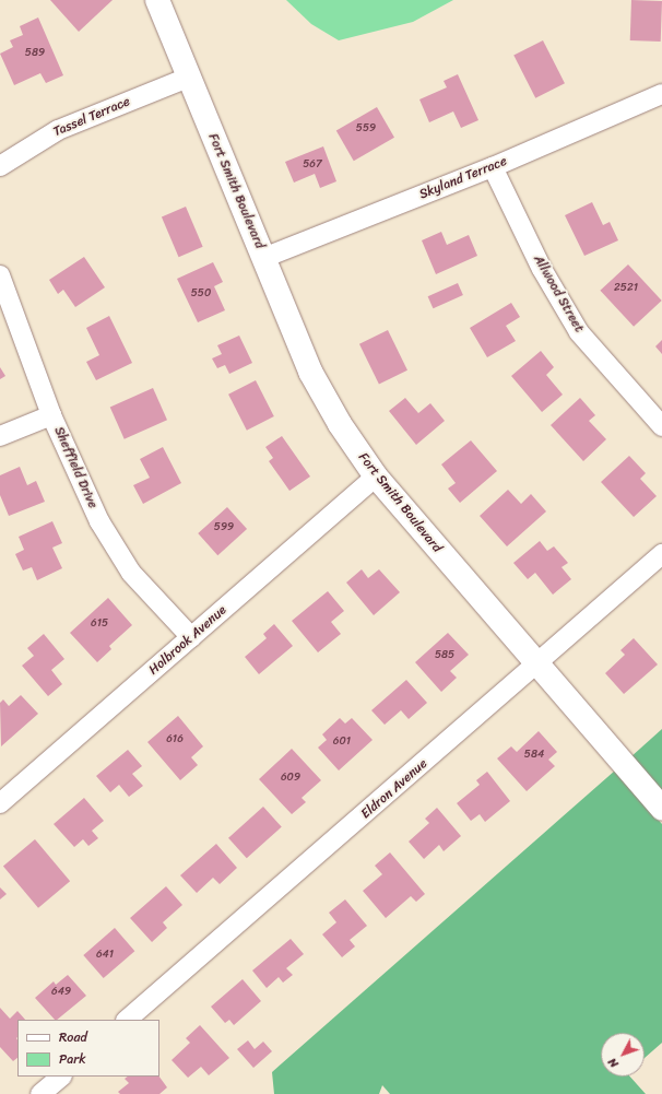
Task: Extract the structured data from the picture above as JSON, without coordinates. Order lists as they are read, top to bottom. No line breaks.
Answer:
{"streets":{"street":["Tassel Terrace","Skyland Terrace","Fort Smith Boulevard","Allwood Street","Sheffield Drive","Holbrook Avenue","Eldron Avenue"]},"crossings":[["Tassel Terrace","Fort Smith Boulevard"],["Skyland Terrace","Fort Smith Boulevard"],["Skyland Terrace","Allwood Street"],["Fort Smith Boulevard","Holbrook Avenue"],["Fort Smith Boulevard","Eldron Avenue"],["Sheffield Drive","Holbrook Avenue"]],"house_numbers":["589","559","567","2521","550","599","615","585","616","601","584","609","641","649"],"legend":["Road","Park"],"north":"bottom left"}
